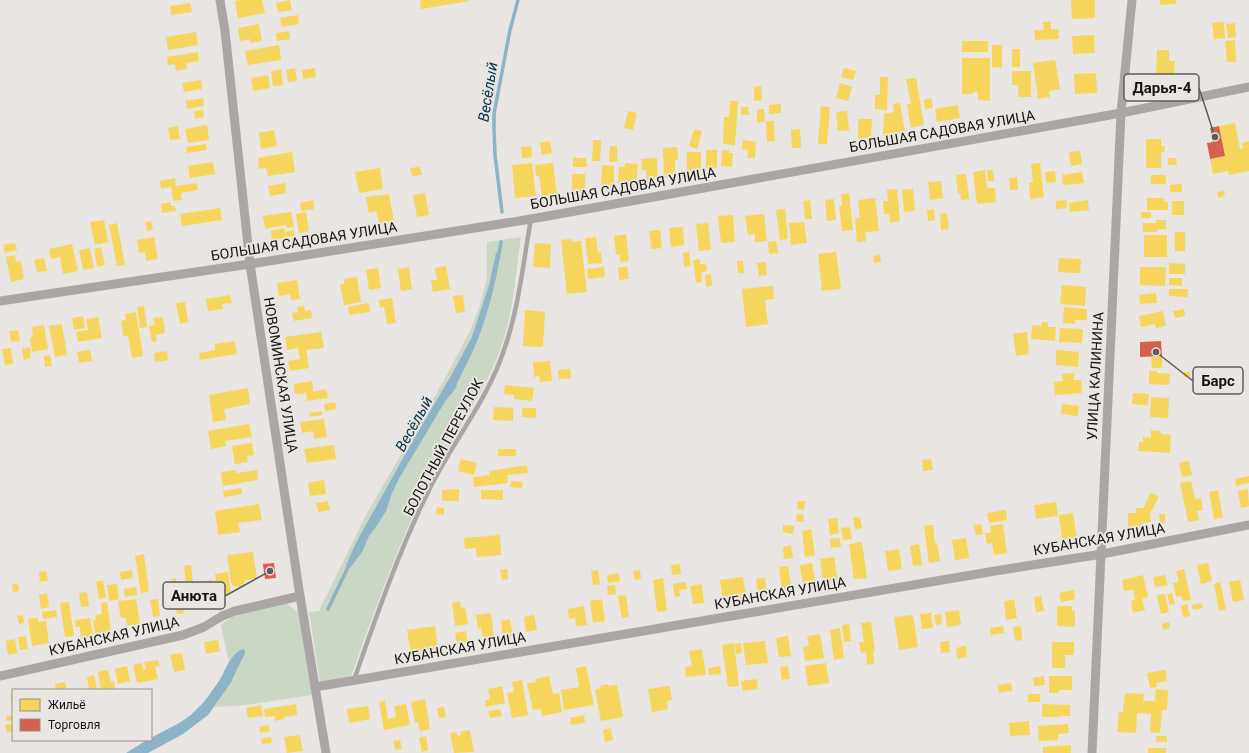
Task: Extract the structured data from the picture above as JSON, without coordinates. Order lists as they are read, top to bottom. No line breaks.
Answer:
{"streets":{"street":["БОЛЬШАЯ САДОВАЯ УЛИЦА","НОВОМИНСКАЯ УЛИЦА","УЛИЦА КАЛИНИНА","КУБАНСКАЯ УЛИЦА"],"lane":["БОЛОТНЫЙ ПЕРЕУЛОК"]},"crossings":[["БОЛЬШАЯ САДОВАЯ УЛИЦА","НОВОМИНСКАЯ УЛИЦА"],["БОЛЬШАЯ САДОВАЯ УЛИЦА","УЛИЦА КАЛИНИНА"],["БОЛЬШАЯ САДОВАЯ УЛИЦА","БОЛОТНЫЙ ПЕРЕУЛОК"],["НОВОМИНСКАЯ УЛИЦА","КУБАНСКАЯ УЛИЦА"],["УЛИЦА КАЛИНИНА","КУБАНСКАЯ УЛИЦА"],["БОЛОТНЫЙ ПЕРЕУЛОК","КУБАНСКАЯ УЛИЦА"]],"water":["Весёлый"],"places":["Дарья-4","Барс","Анюта"],"legend":["Жильё","Торговля"]}
